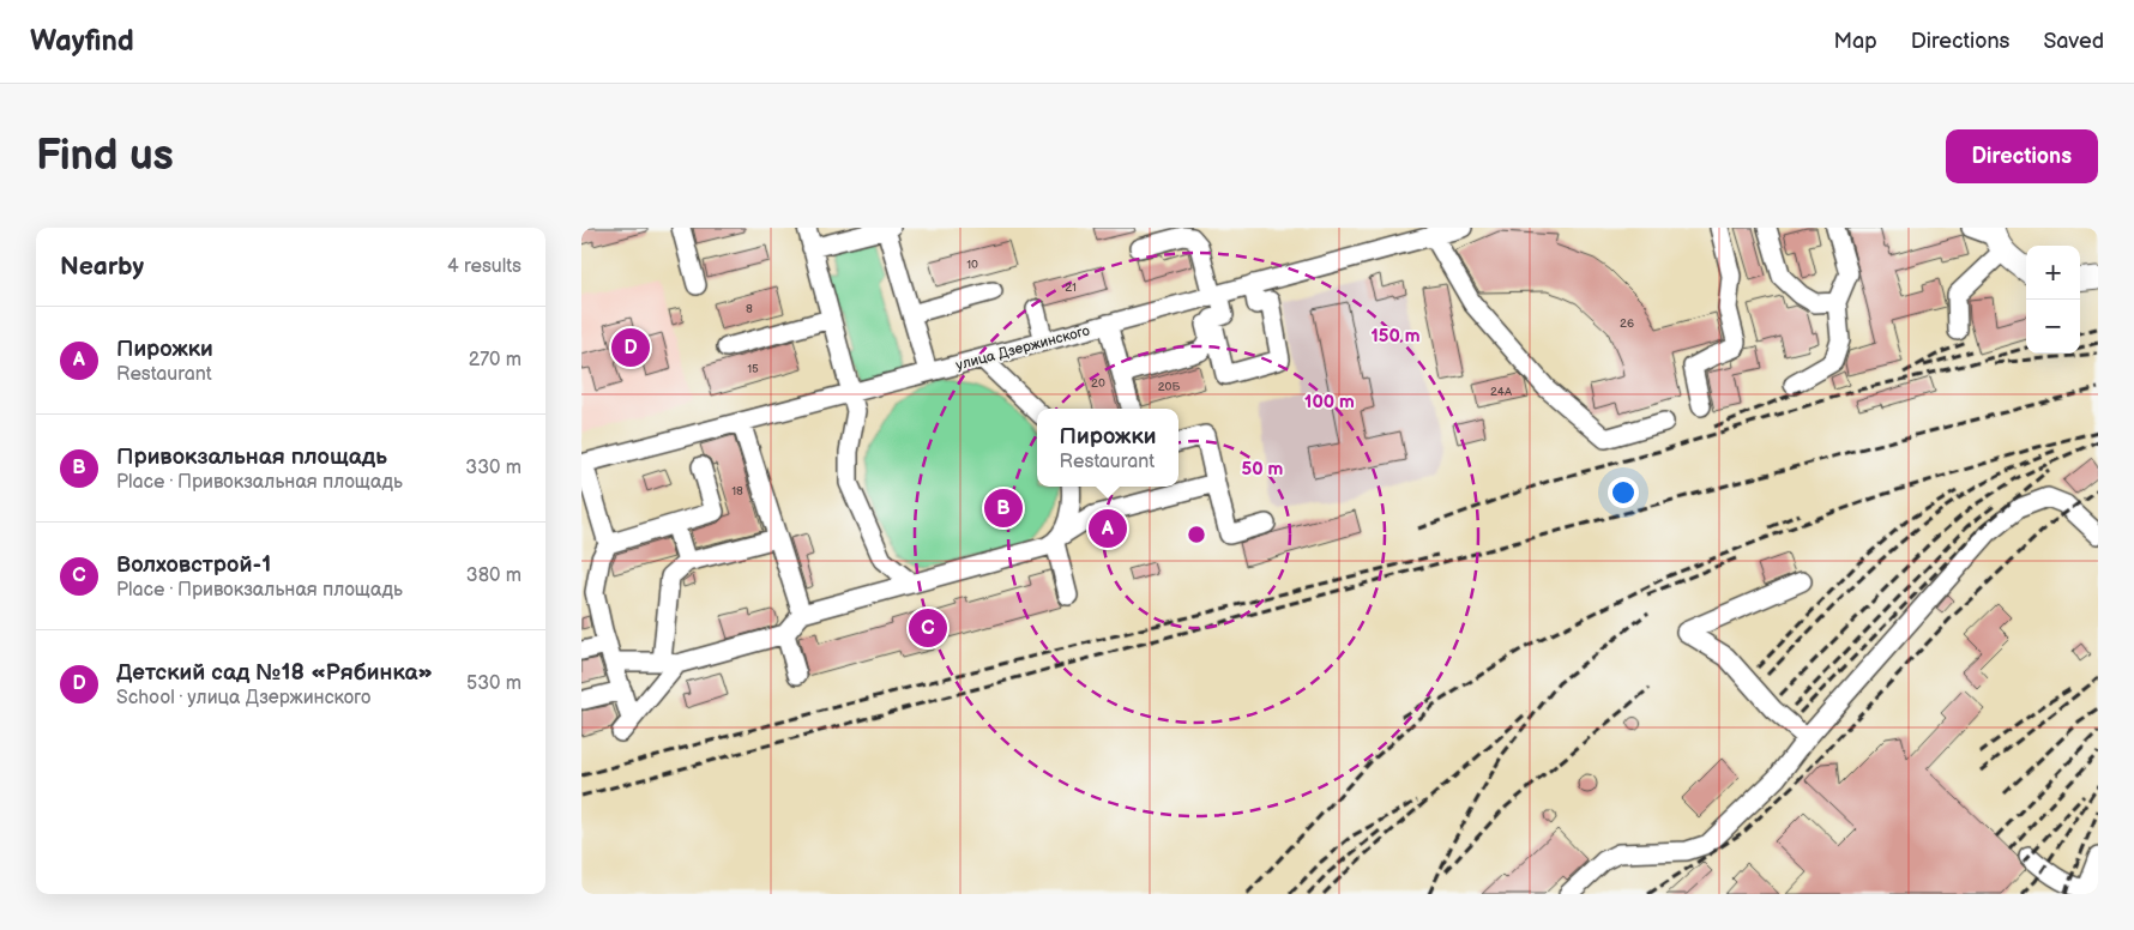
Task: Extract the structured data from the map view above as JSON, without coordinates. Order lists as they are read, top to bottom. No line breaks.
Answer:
{"streets":{"street":["улица Дзержинского"]},"house_numbers":["10","21","8","26","15","20","20Б","24А","18"],"page":{"header":"Wayfind","nav":["Map","Directions","Saved"],"buttons":"Directions","title":"Find us","heading":["Nearby","4 results"],"map_buttons":["+","−"],"list":[{"mark":"A","name":"Пирожки","note":"Restaurant","value":"270 m"},{"mark":"B","name":"Привокзальная площадь","note":"Place · Привокзальная площадь","value":"330 m"},{"mark":"C","name":"Волховстрой-1","note":"Place · Привокзальная площадь","value":"380 m"},{"mark":"D","name":"Детский сад №18 «Рябинка»","note":"School · улица Дзержинского","value":"530 m"}],"pins":["D","B","A","C"],"popup":["Пирожки","Restaurant"]},"rings":["150 m","100 m","50 m"]}
